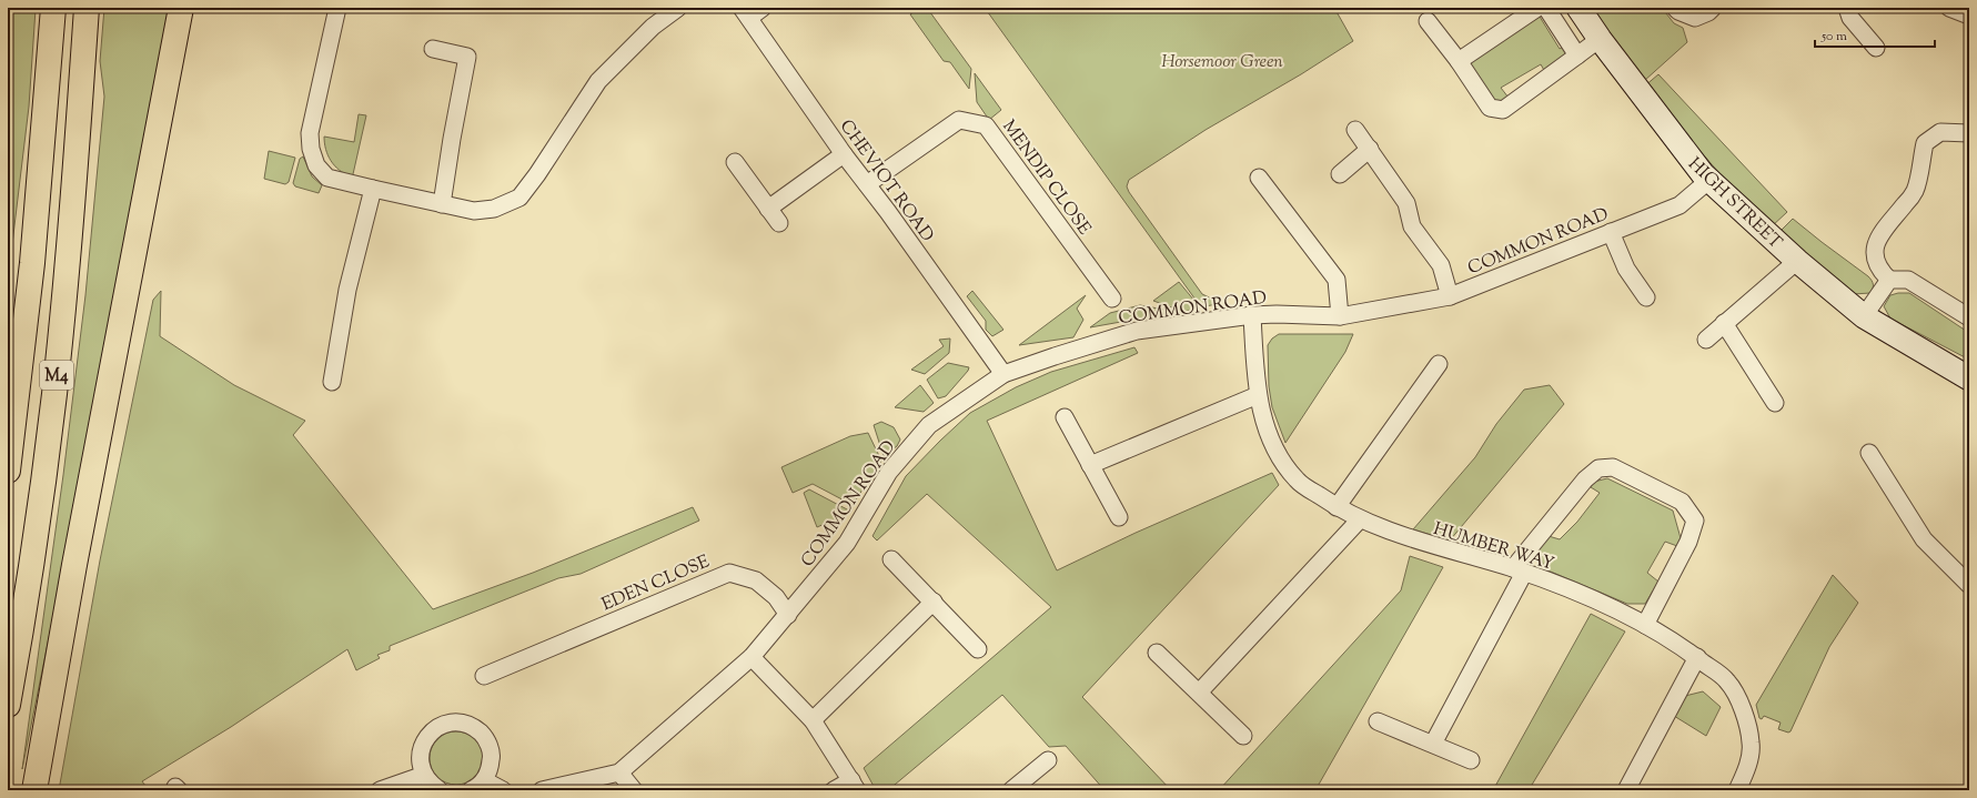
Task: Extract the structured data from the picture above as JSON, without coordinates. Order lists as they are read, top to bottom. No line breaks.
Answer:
{"streets":{"highway":["M4"],"main road":["HIGH STREET"],"street":["MENDIP CLOSE","CHEVIOT ROAD","COMMON ROAD","HUMBER WAY","EDEN CLOSE"]},"crossings":[["MENDIP CLOSE","CHEVIOT ROAD"],["CHEVIOT ROAD","COMMON ROAD"],["HIGH STREET","COMMON ROAD"],["COMMON ROAD","HUMBER WAY"],["COMMON ROAD","EDEN CLOSE"]],"parks":["Horsemoor Green"],"scale_bar":"50 m"}
